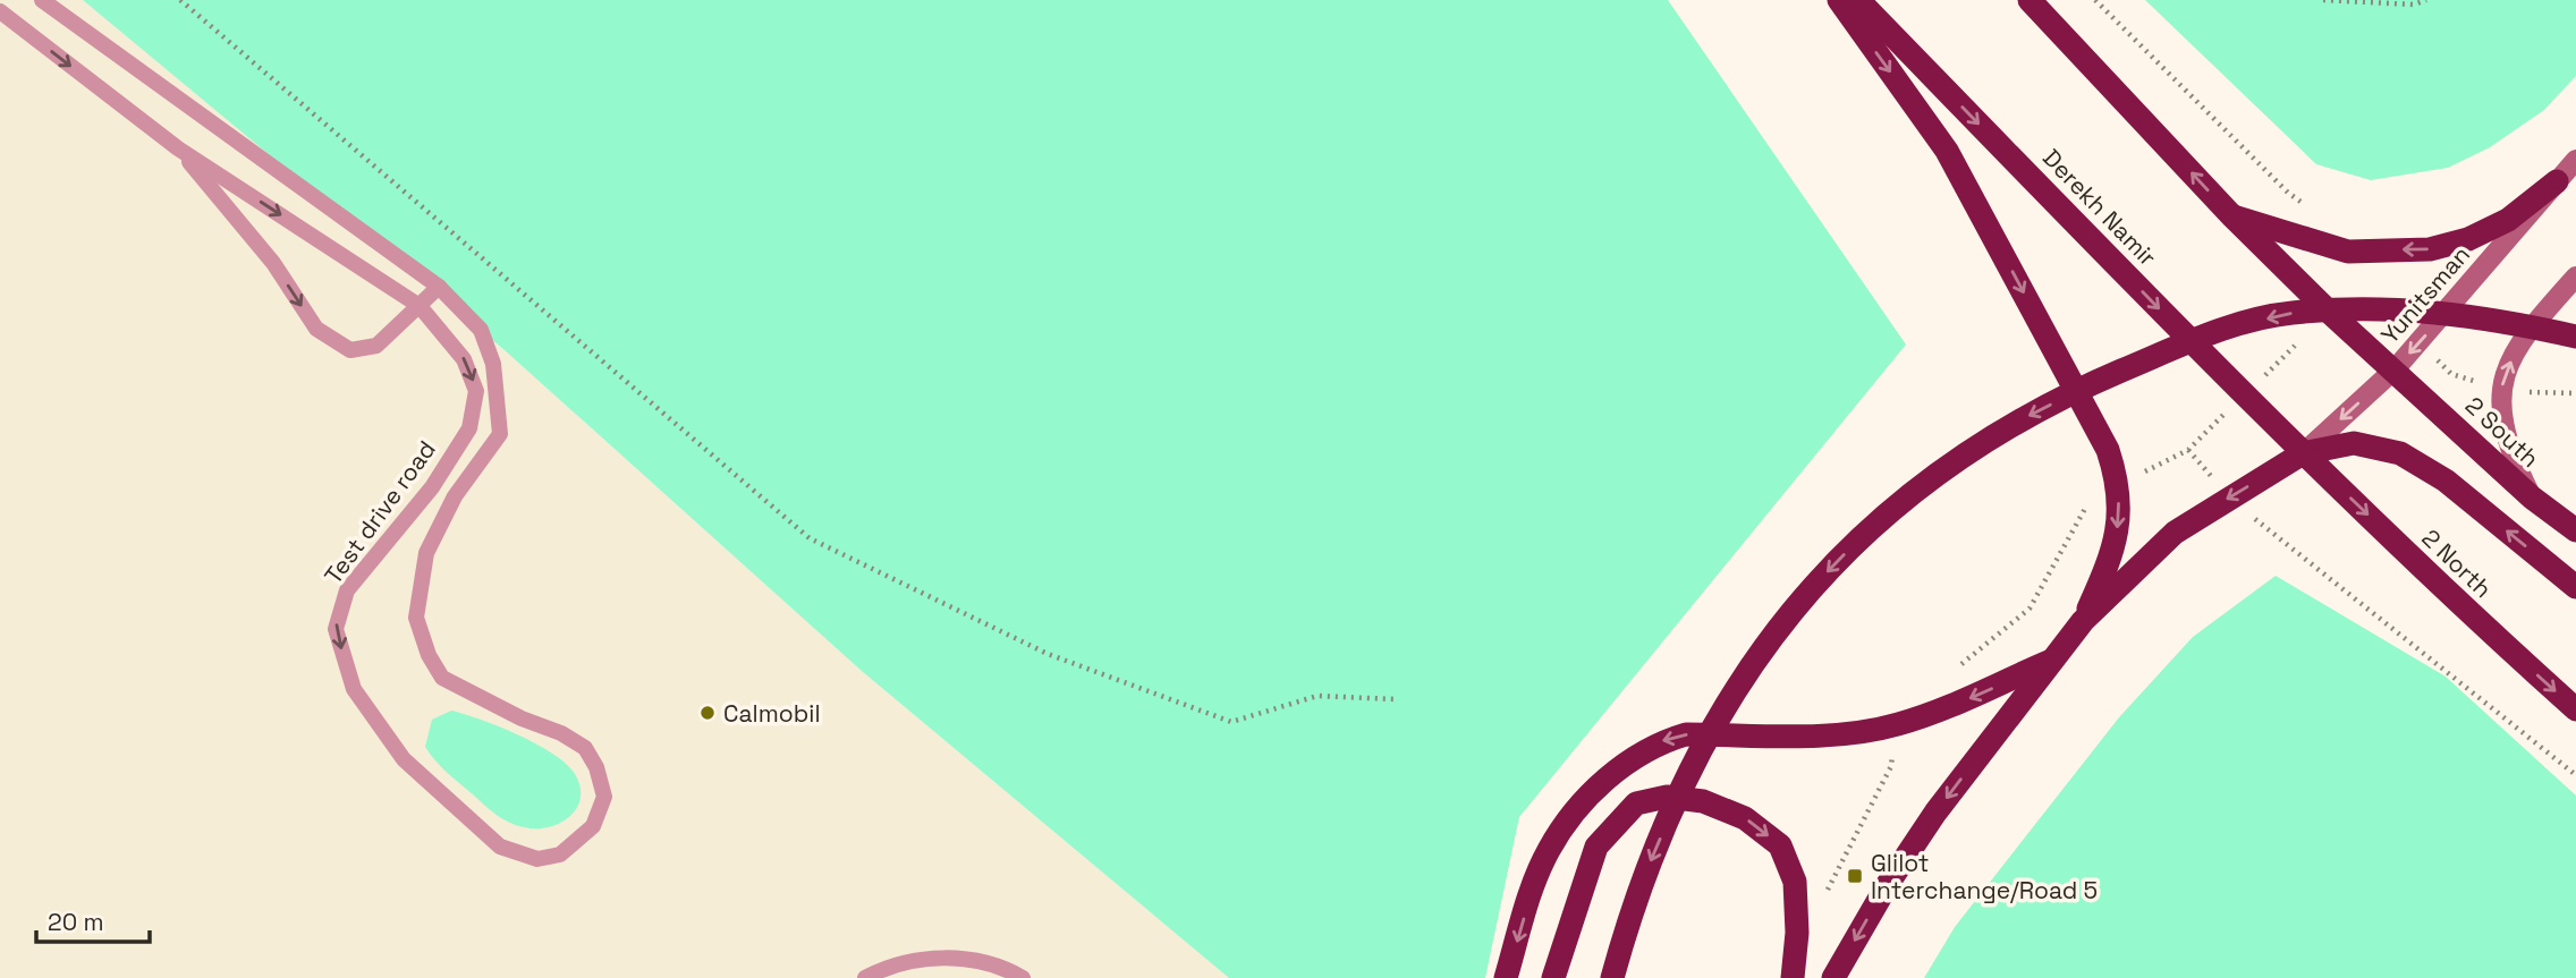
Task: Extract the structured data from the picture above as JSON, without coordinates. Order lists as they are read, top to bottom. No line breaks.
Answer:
{"streets":{"highway":["Derekh Namir","2 South","2 North"],"street":["Yunitsman"],"lane":["Test drive road"]},"crossings":[["Derekh Namir","Yunitsman"],["Derekh Namir","2 North"],["Yunitsman","2 South"],["Yunitsman","2 North"]],"one_way":["Yunitsman"],"places":{"other":["Calmobil"],"transit":["Glilot Interchange/Road 5"]},"scale_bar":"20 m"}
